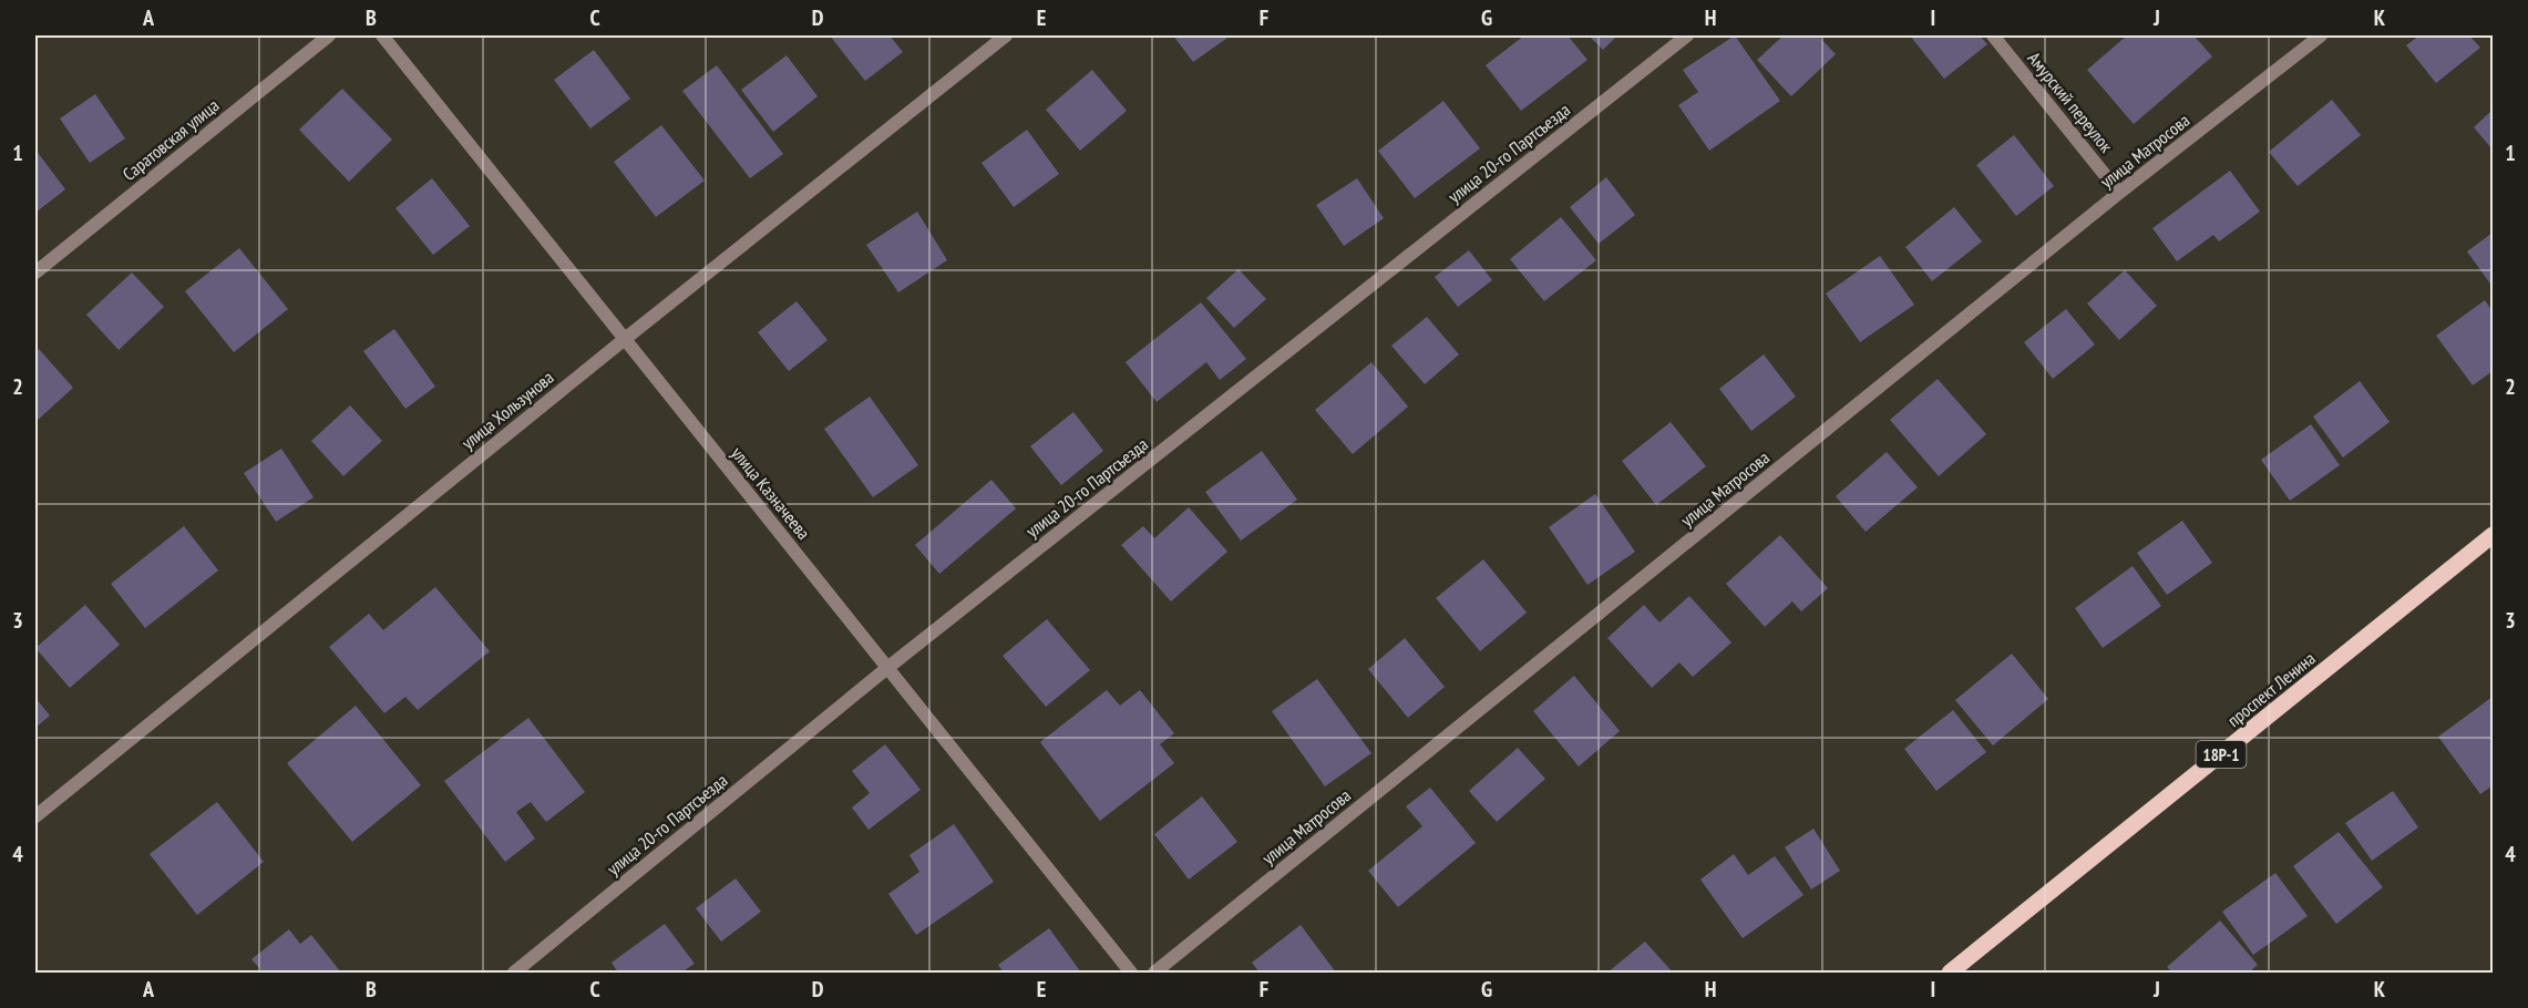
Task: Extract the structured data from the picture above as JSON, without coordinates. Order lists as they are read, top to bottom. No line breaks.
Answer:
{"streets":{"main road":["проспект Ленина","18Р-1"],"street":["Амурский переулок","Саратовская улица","улица Матросова","улица 20-го Партсъезда","улица Хользунова","улица Казначеева"]},"crossings":[["Амурский переулок","улица Матросова"],["улица 20-го Партсъезда","улица Казначеева"],["улица Хользунова","улица Казначеева"]],"grid":{"columns":["A","B","C","D","E","F","G","H","I","J","K"],"rows":["1","2","3","4"]}}
